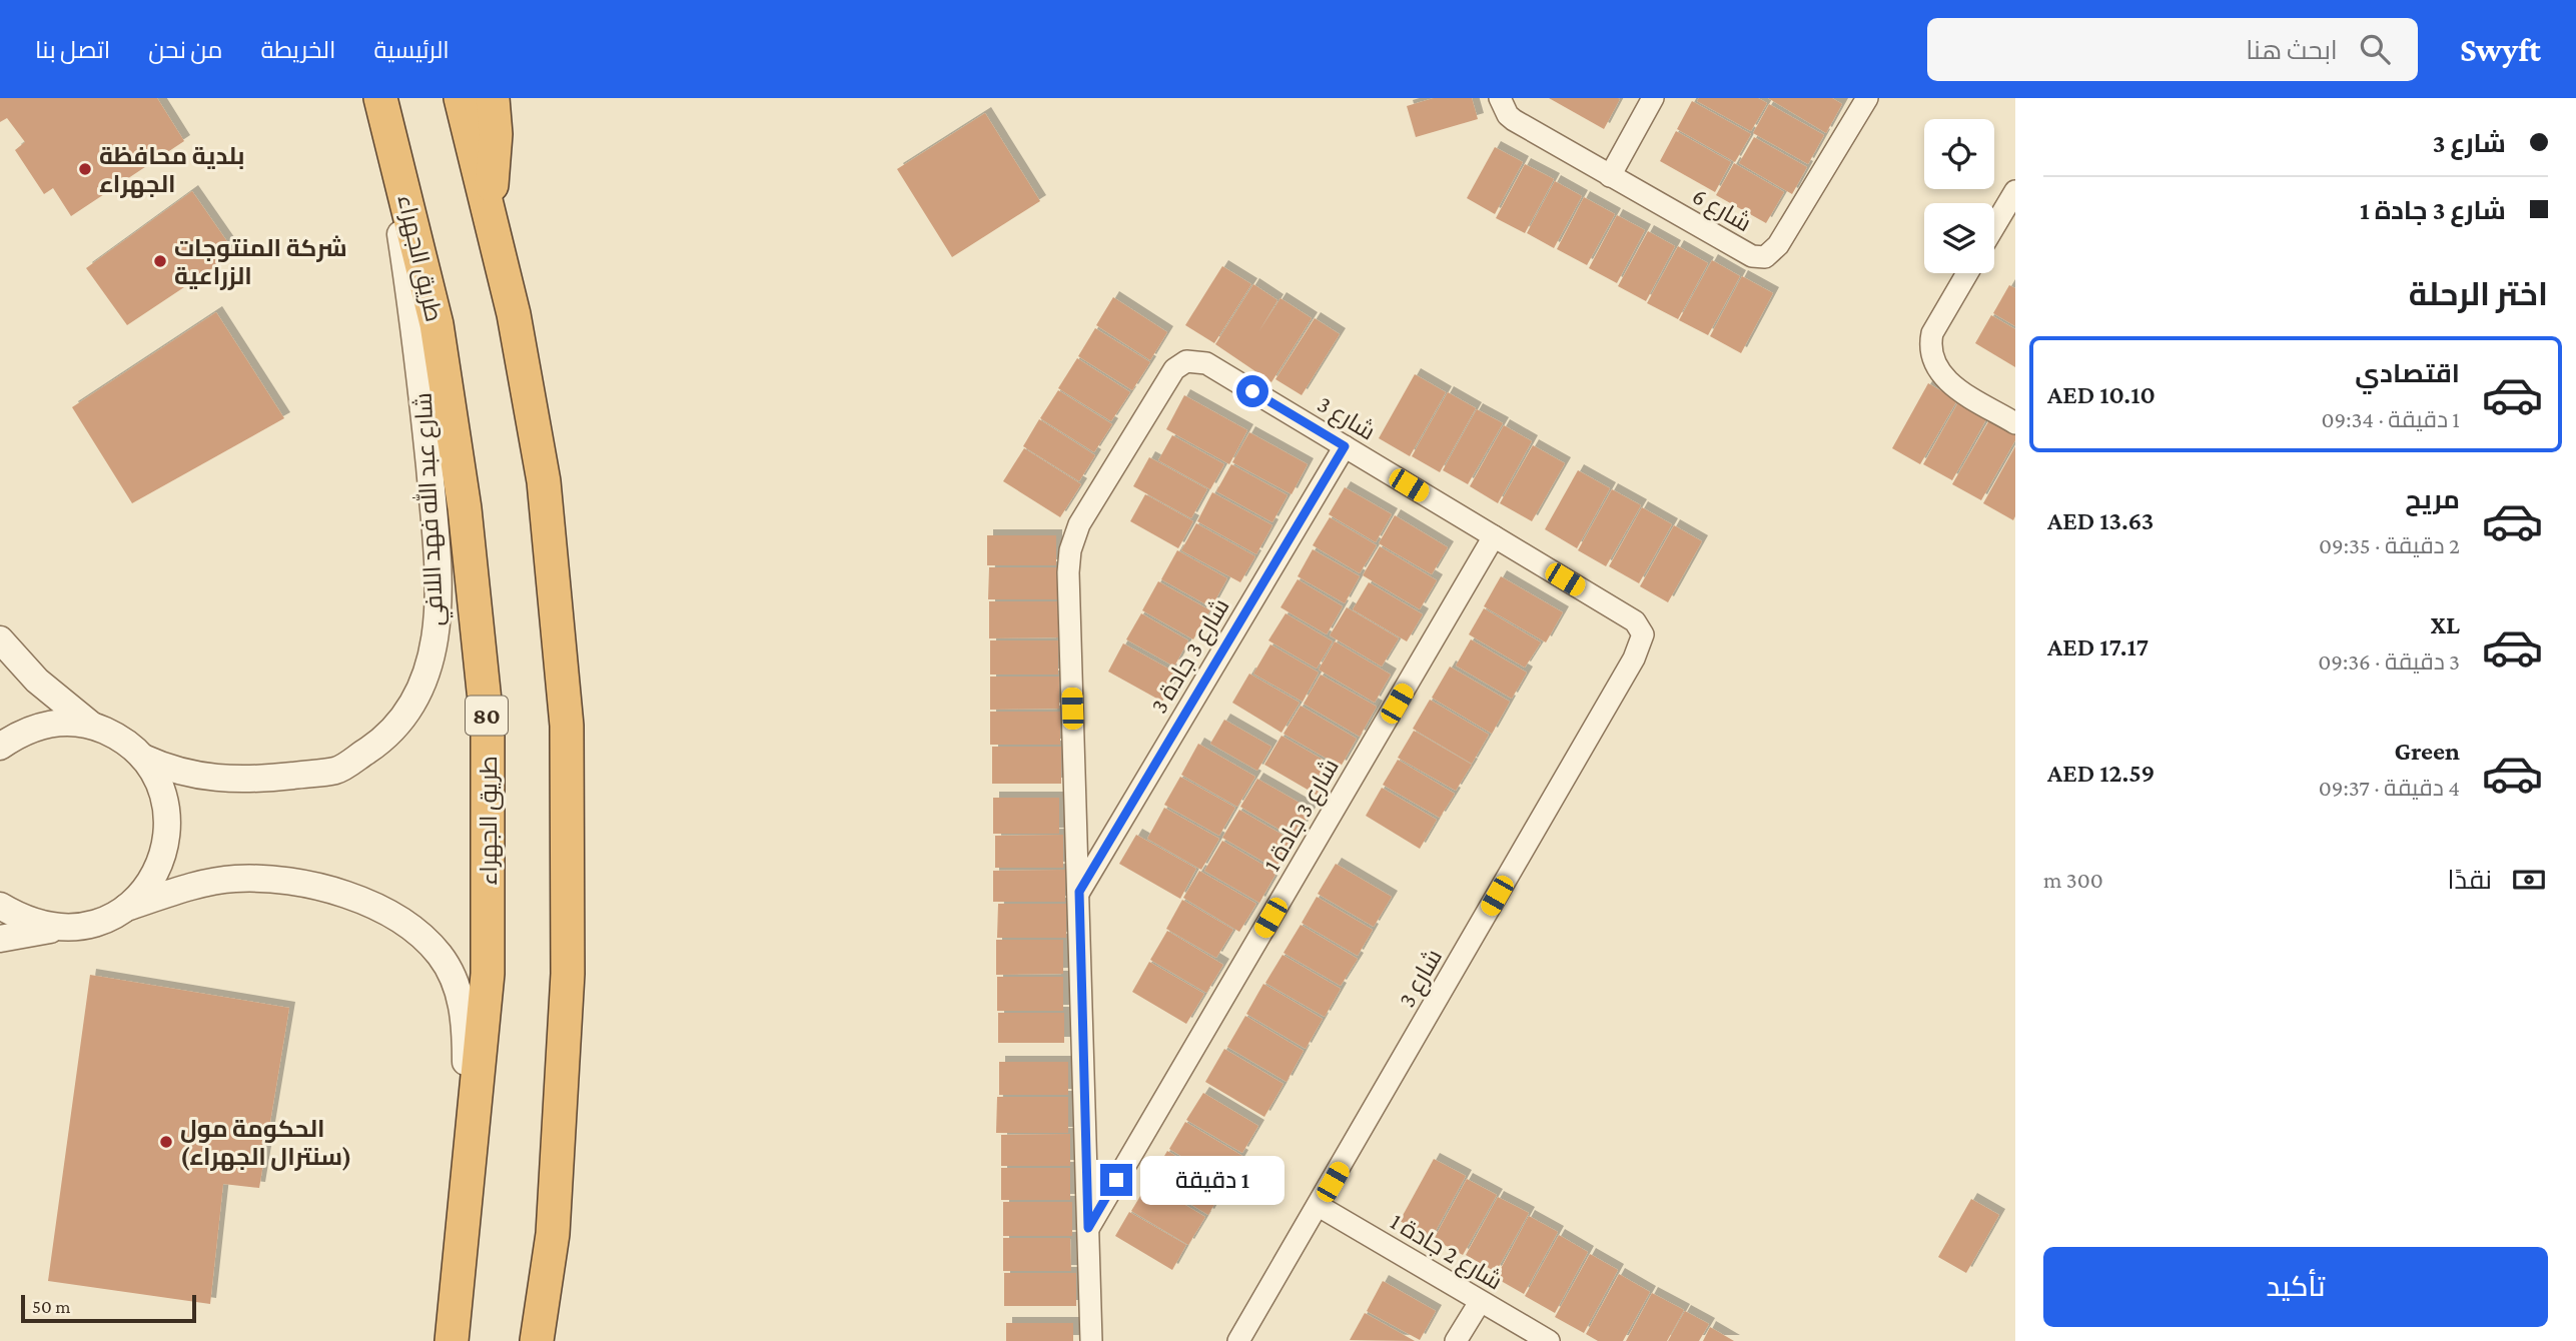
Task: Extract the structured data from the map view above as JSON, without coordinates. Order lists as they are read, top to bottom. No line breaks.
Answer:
{"streets":{"highway":["طريق الجهراء","80"],"street":["شارع 6","شارع 3","شارع عبد الله فهد اللافي","شارع 3 جادة 3","شارع 3 جادة 1","شارع 2 جادة 1"]},"crossings":[["طريق الجهراء","شارع عبد الله فهد اللافي"],["شارع 3","شارع 3 جادة 3"],["شارع 3","شارع 3 جادة 1"],["شارع 3","شارع 2 جادة 1"]],"places":["بلدية محافظة الجهراء","شركة المنتوجات الزراعية","الحكومة مول (سنترال الجهراء)"],"scale_bar":"50 m","page":{"header":"Swyft","search":"ابحث هنا","nav":["الرئيسية","الخريطة","من نحن","اتصل بنا"],"banner":["شارع 3","شارع 3 جادة 1"],"heading":"اختر الرحلة","list":[{"name":"اقتصادي","note":"1 دقيقة · 09:34","value":"AED 10.10"},{"name":"مريح","note":"2 دقيقة · 09:35","value":"AED 13.63"},{"name":"XL","note":"3 دقيقة · 09:36","value":"AED 17.17"},{"name":"Green","note":"4 دقيقة · 09:37","value":"AED 12.59"}],"pay":["نقدًا","300 m"],"bubble":"1 دقيقة","buttons":"تأكيد","scale":"50 m"}}
